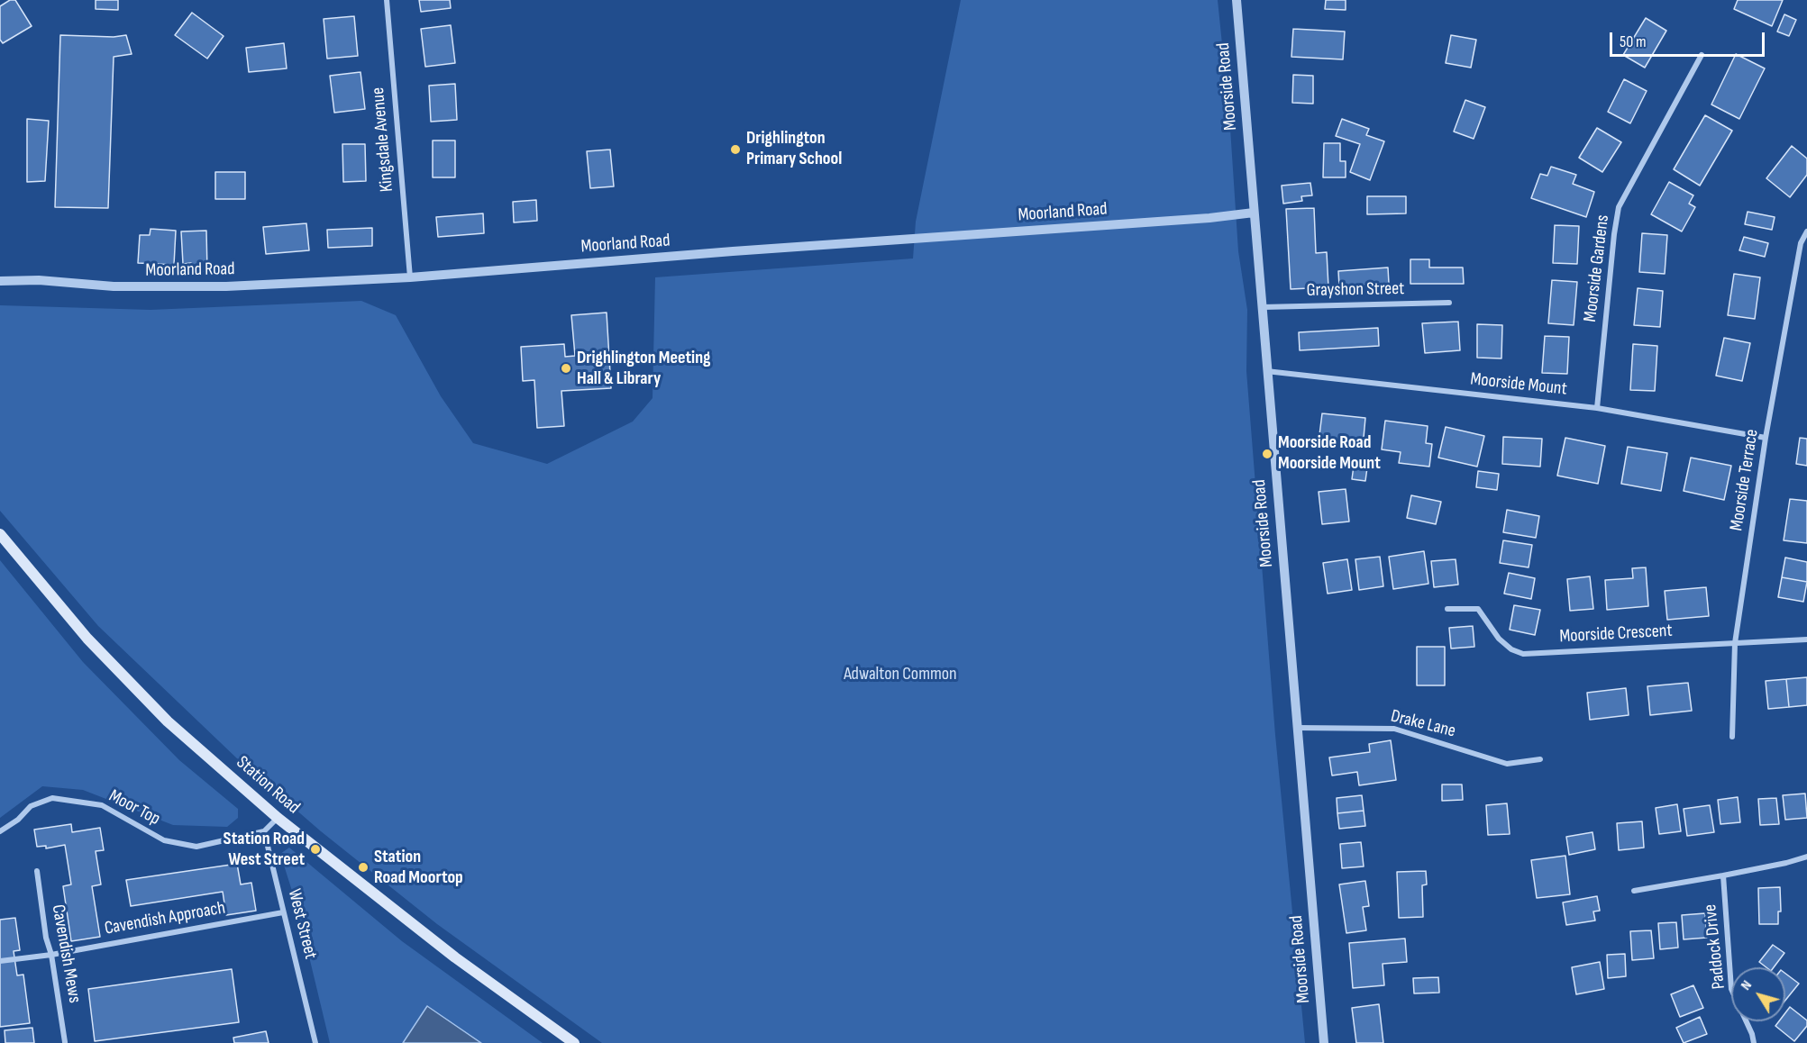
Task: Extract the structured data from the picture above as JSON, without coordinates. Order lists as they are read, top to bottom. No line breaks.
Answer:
{"streets":{"main road":["Station Road"],"street":["Moorside Road","Kingsdale Avenue","Moorland Road","Moorside Gardens","Grayshon Street","Moorside Mount","Moorside Terrace","Moorside Crescent","Drake Lane","Moor Top","Cavendish Approach","West Street","Paddock Drive","Cavendish Mews"]},"crossings":[["Moorside Road","Moorland Road"],["Moorside Road","Grayshon Street"],["Moorside Road","Moorside Mount"],["Moorside Road","Drake Lane"],["Kingsdale Avenue","Moorland Road"],["Moorside Gardens","Moorside Mount"],["Moorside Mount","Moorside Terrace"],["Moorside Terrace","Moorside Crescent"],["Moor Top","West Street"],["Cavendish Approach","West Street"],["Cavendish Approach","Cavendish Mews"]],"parks":["Adwalton Common"],"places":["Drighlington Primary School","Drighlington Meeting Hall & Library","Moorside Road Moorside Mount","Station Road West Street","Station Road Moortop"],"scale_bar":"50 m","north":"top left"}
